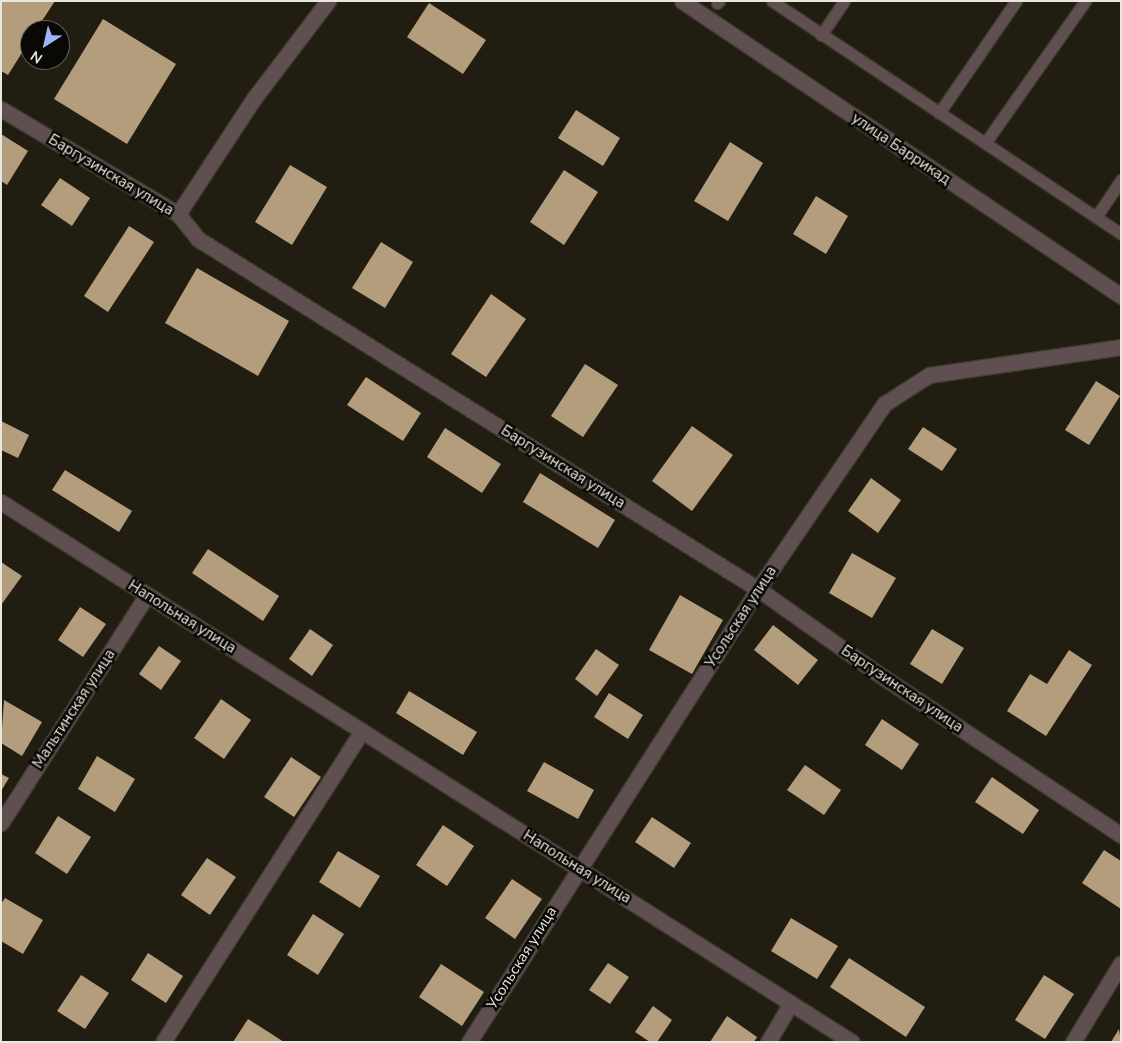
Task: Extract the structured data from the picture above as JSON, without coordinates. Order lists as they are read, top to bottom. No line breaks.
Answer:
{"streets":{"street":["улица Баррикад","Баргузинская улица","Напольная улица","Усольская улица","Мальтинская улица"]},"crossings":[["Баргузинская улица","Усольская улица"],["Напольная улица","Усольская улица"],["Напольная улица","Мальтинская улица"]],"north":"bottom left"}
